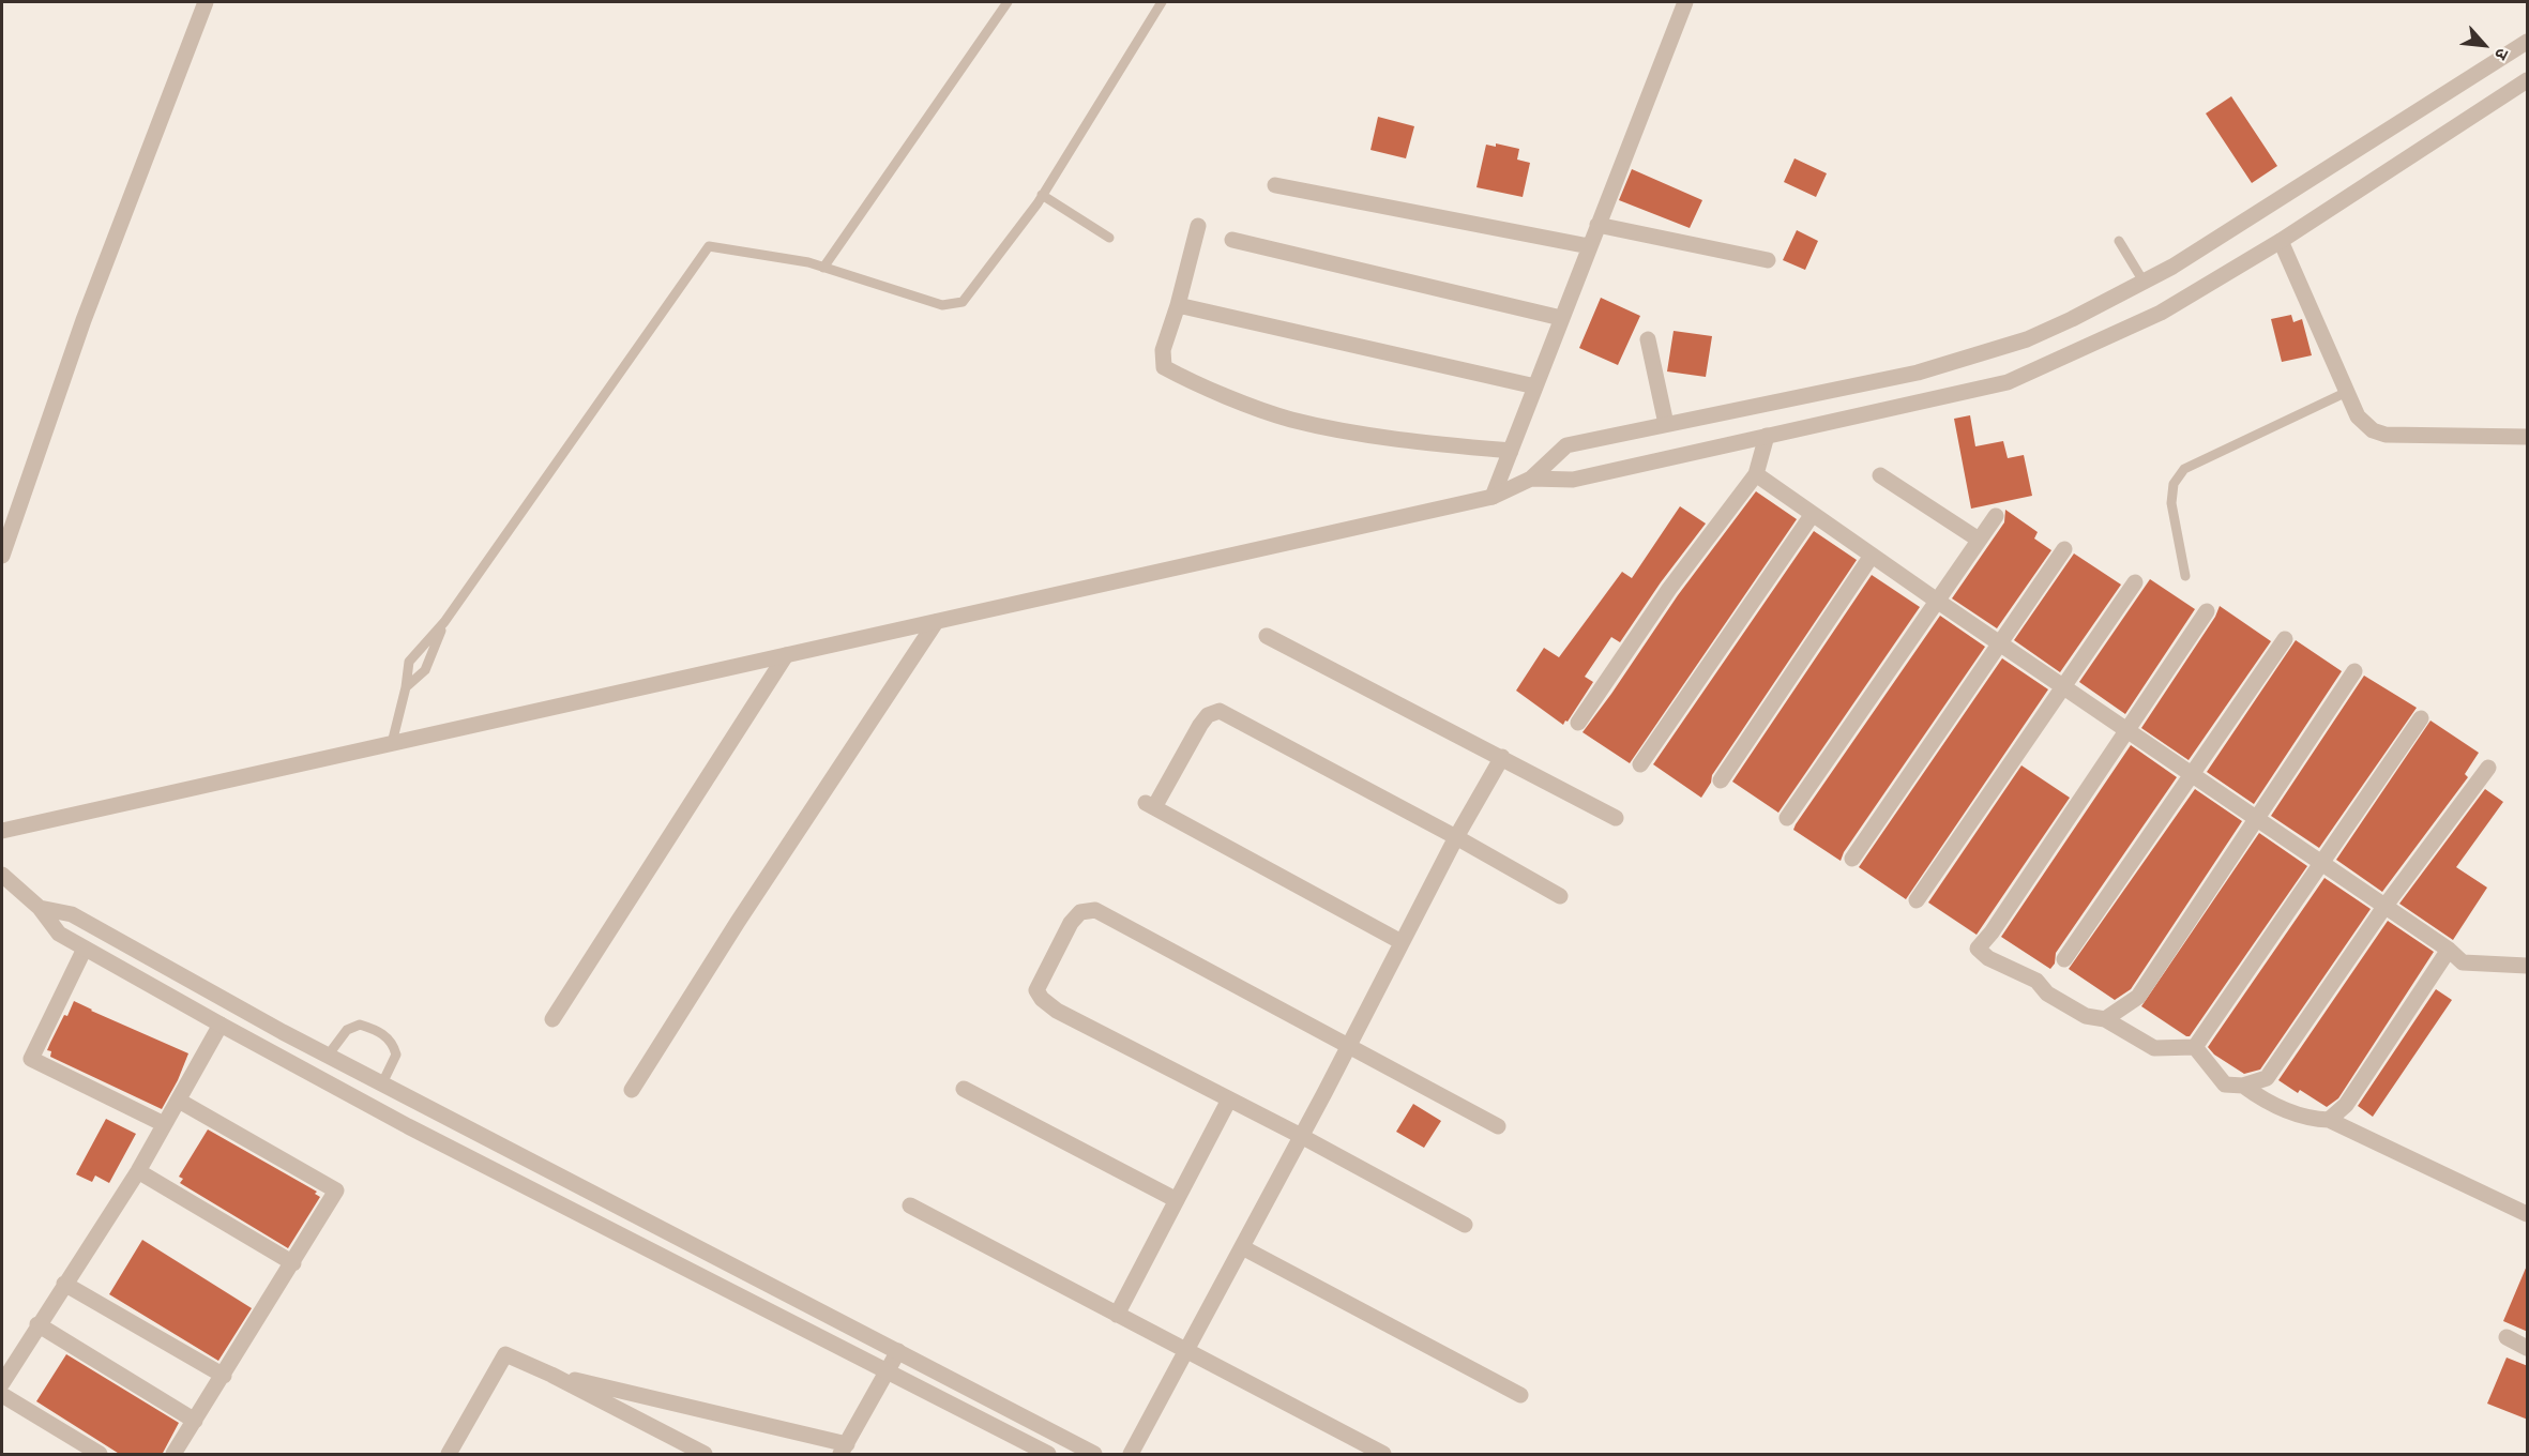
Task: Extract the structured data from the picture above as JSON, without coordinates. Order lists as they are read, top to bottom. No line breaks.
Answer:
{"north":"bottom right"}
